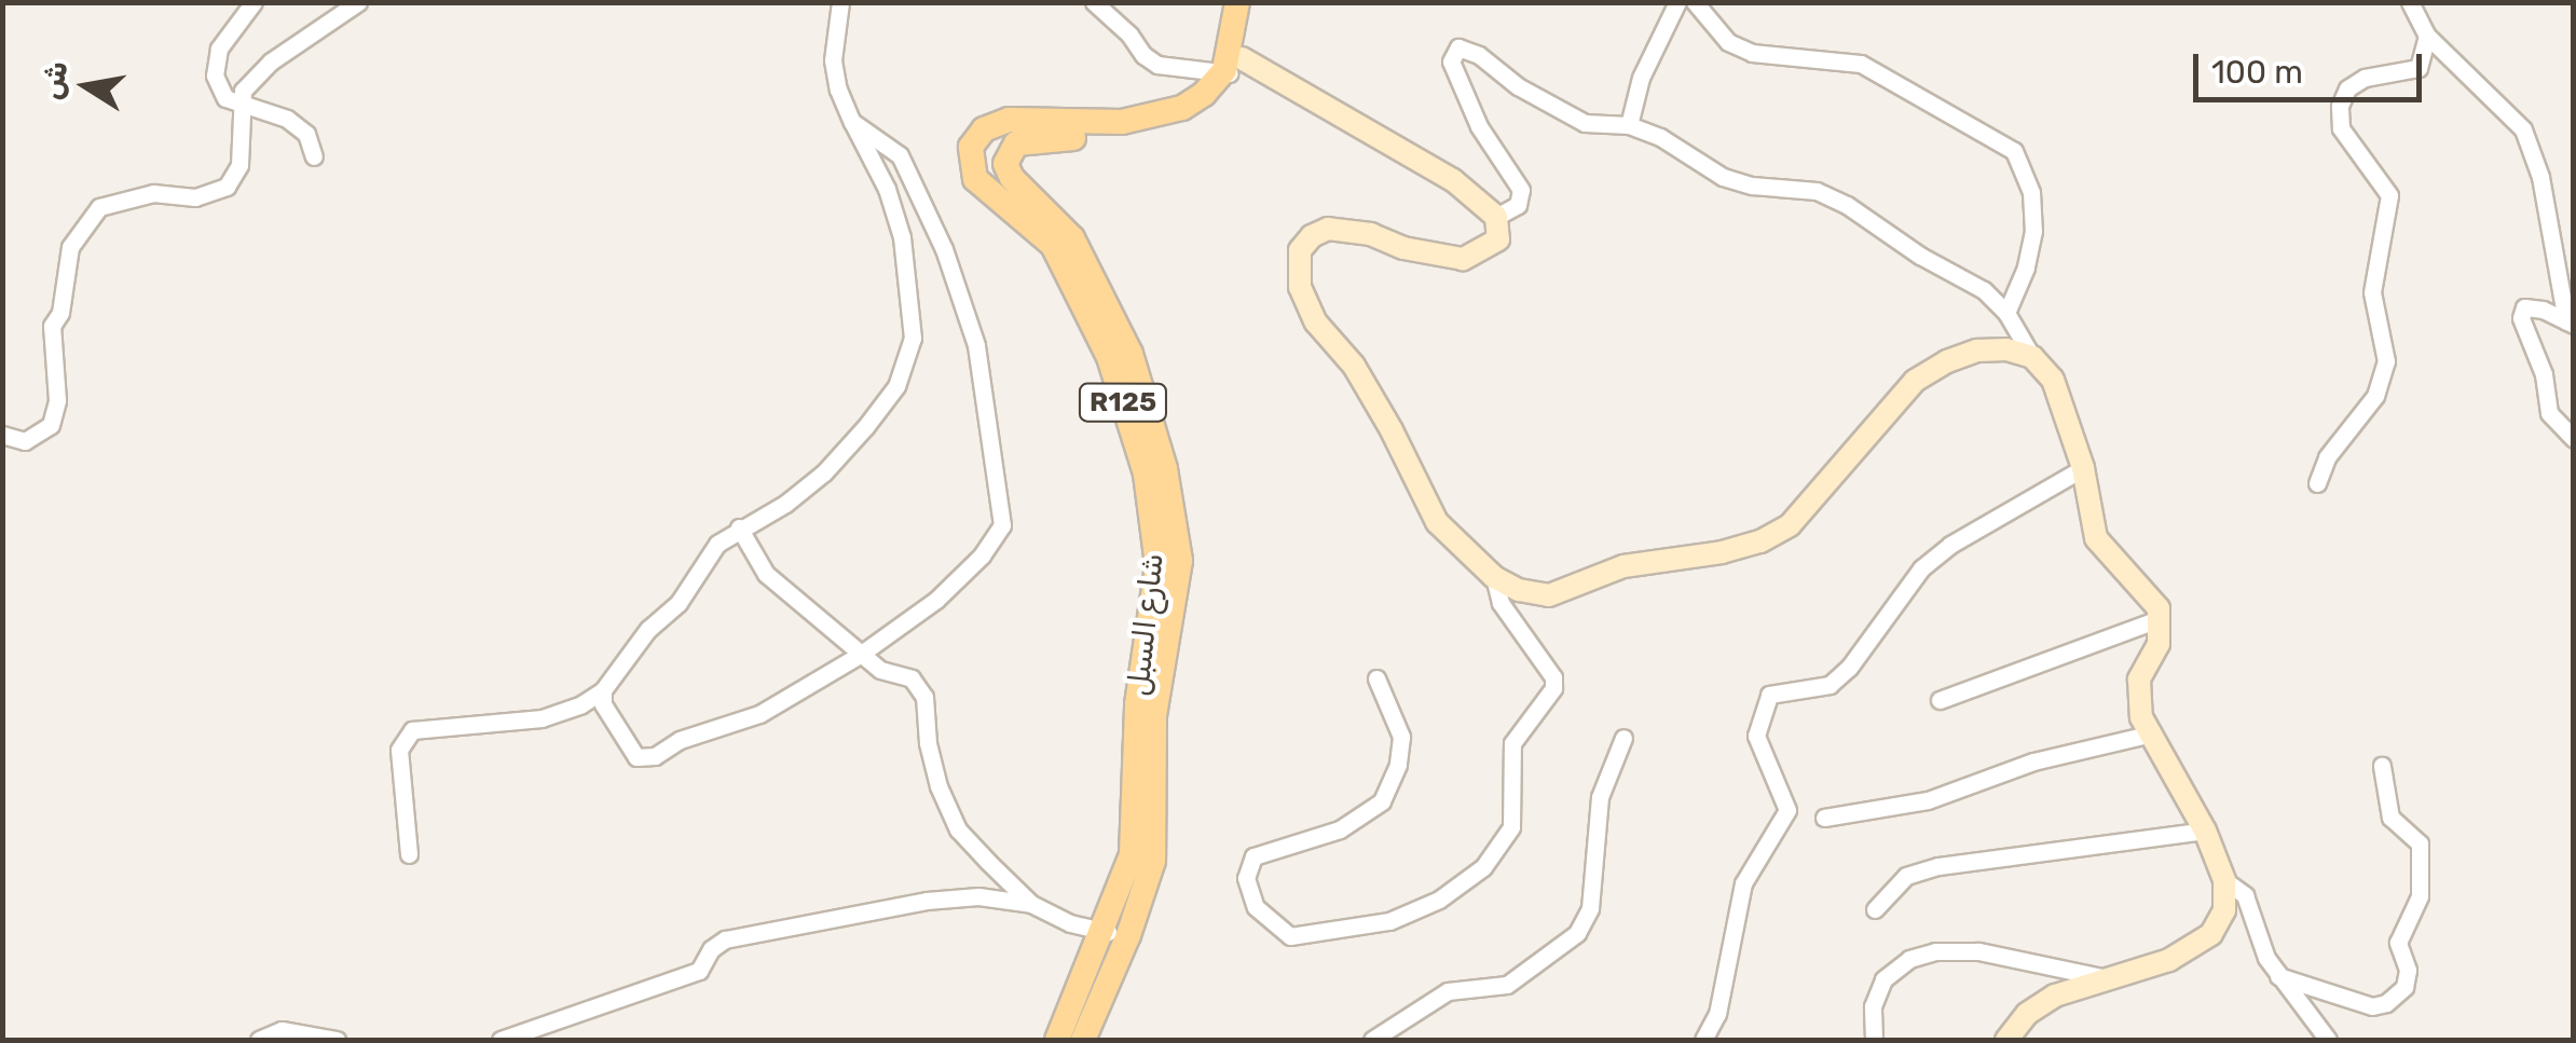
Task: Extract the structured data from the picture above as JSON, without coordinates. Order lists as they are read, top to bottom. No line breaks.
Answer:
{"streets":{"main road":["R125","شارع السبل"]},"scale_bar":"100 m","north":"left"}
